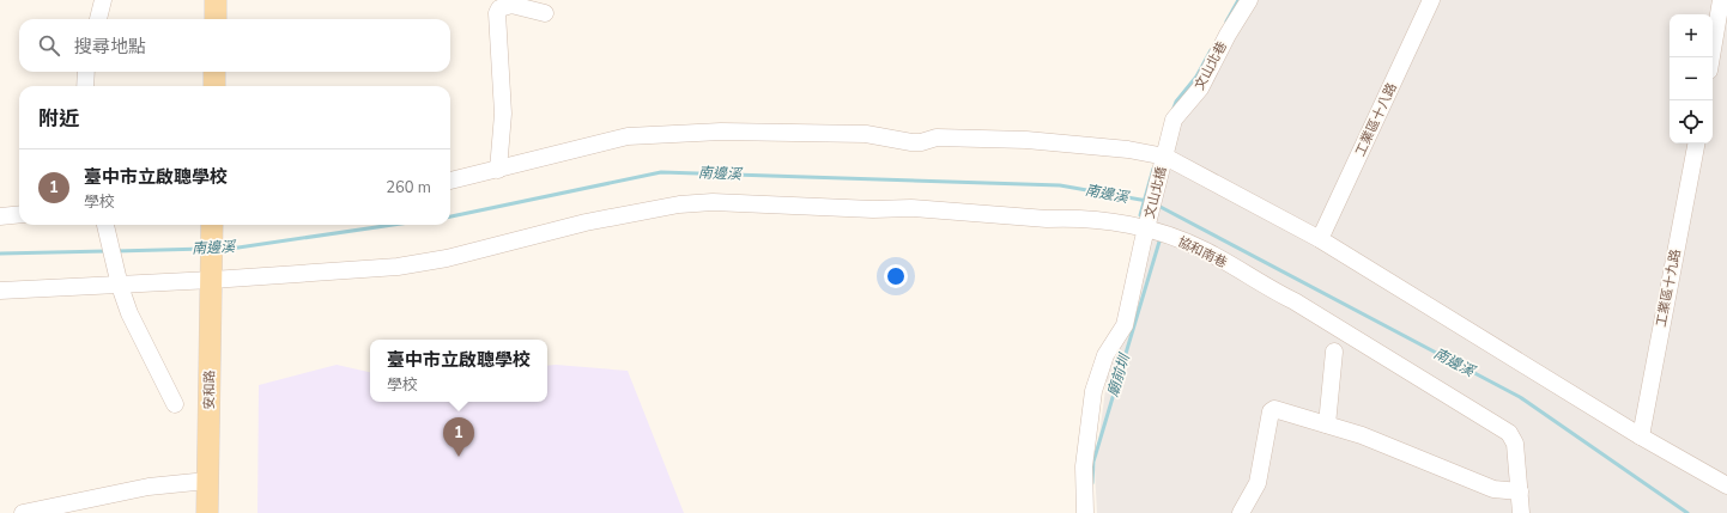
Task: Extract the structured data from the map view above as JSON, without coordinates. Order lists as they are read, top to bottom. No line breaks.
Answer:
{"streets":{"main road":["安和路"],"street":["文山北巷","工業區十八路","文山北橋","協和南巷","工業區十九路"]},"crossings":[["文山北巷","文山北橋"],["文山北橋","協和南巷"],["協和南巷","安和路"]],"water":["南邊溪","廟前圳"],"page":{"map_buttons":["+","−"],"search":"搜尋地點","heading":"附近","list":[{"mark":"1","name":"臺中市立啟聰學校","note":"學校","value":"260 m"}],"popup":["臺中市立啟聰學校","學校"],"pins":"1"}}
